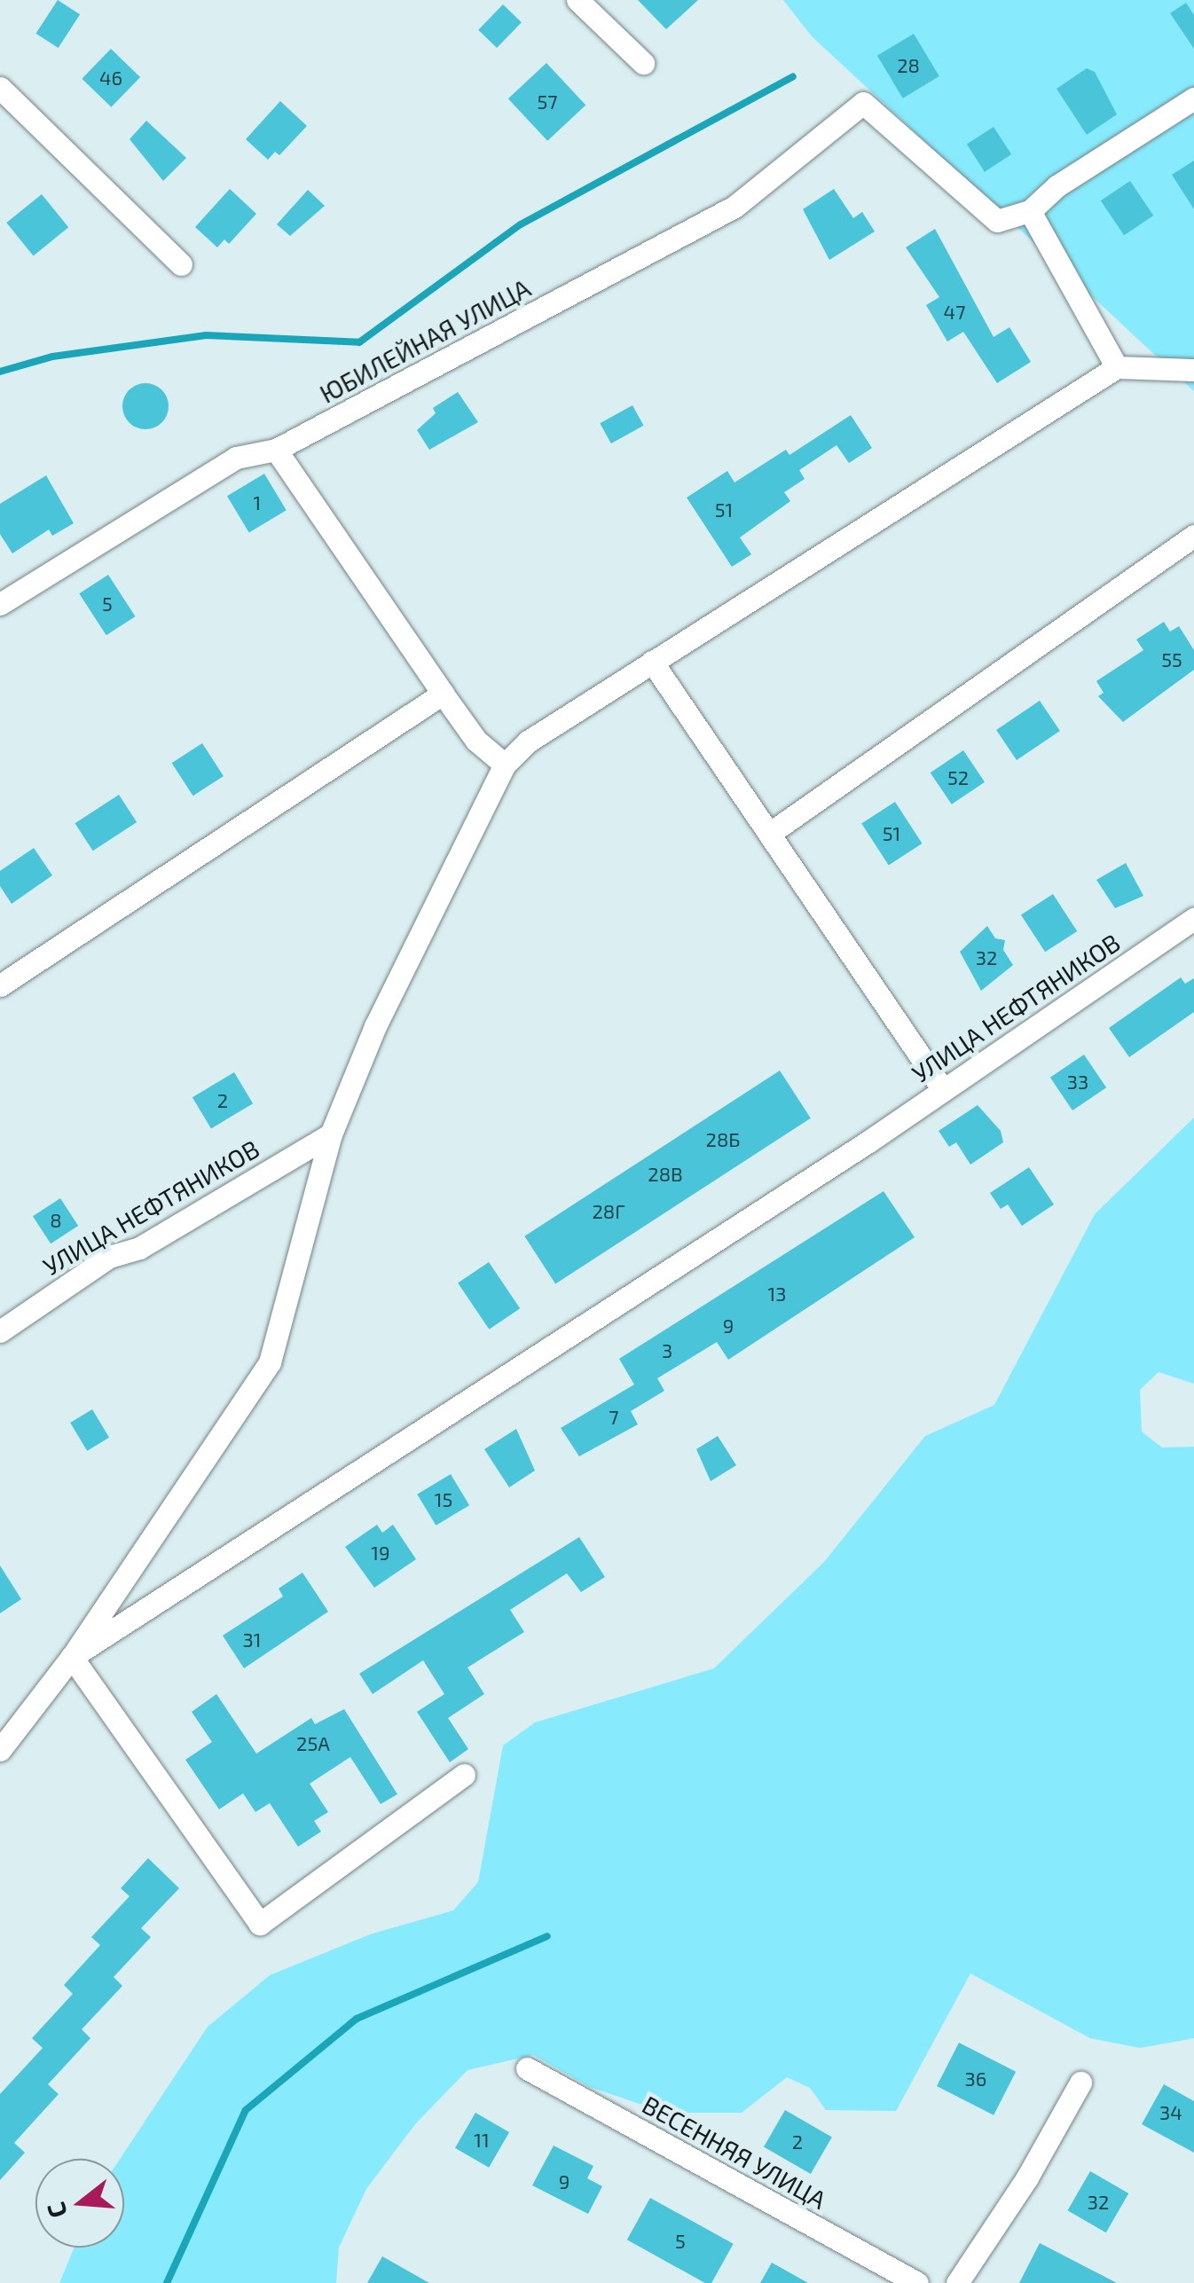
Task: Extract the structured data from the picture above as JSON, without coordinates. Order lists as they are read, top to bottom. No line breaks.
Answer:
{"streets":{"street":["ЮБИЛЕЙНАЯ УЛИЦА","УЛИЦА НЕФТЯНИКОВ","ВЕСЕННЯЯ УЛИЦА"]},"house_numbers":["28","46","57","47","1","51","5","55","52","51","32","33","2","28Б","28В","28Г","8","13","9","3","7","15","19","31","25А","36","34","11","2","9","32","5"],"north":"left"}
